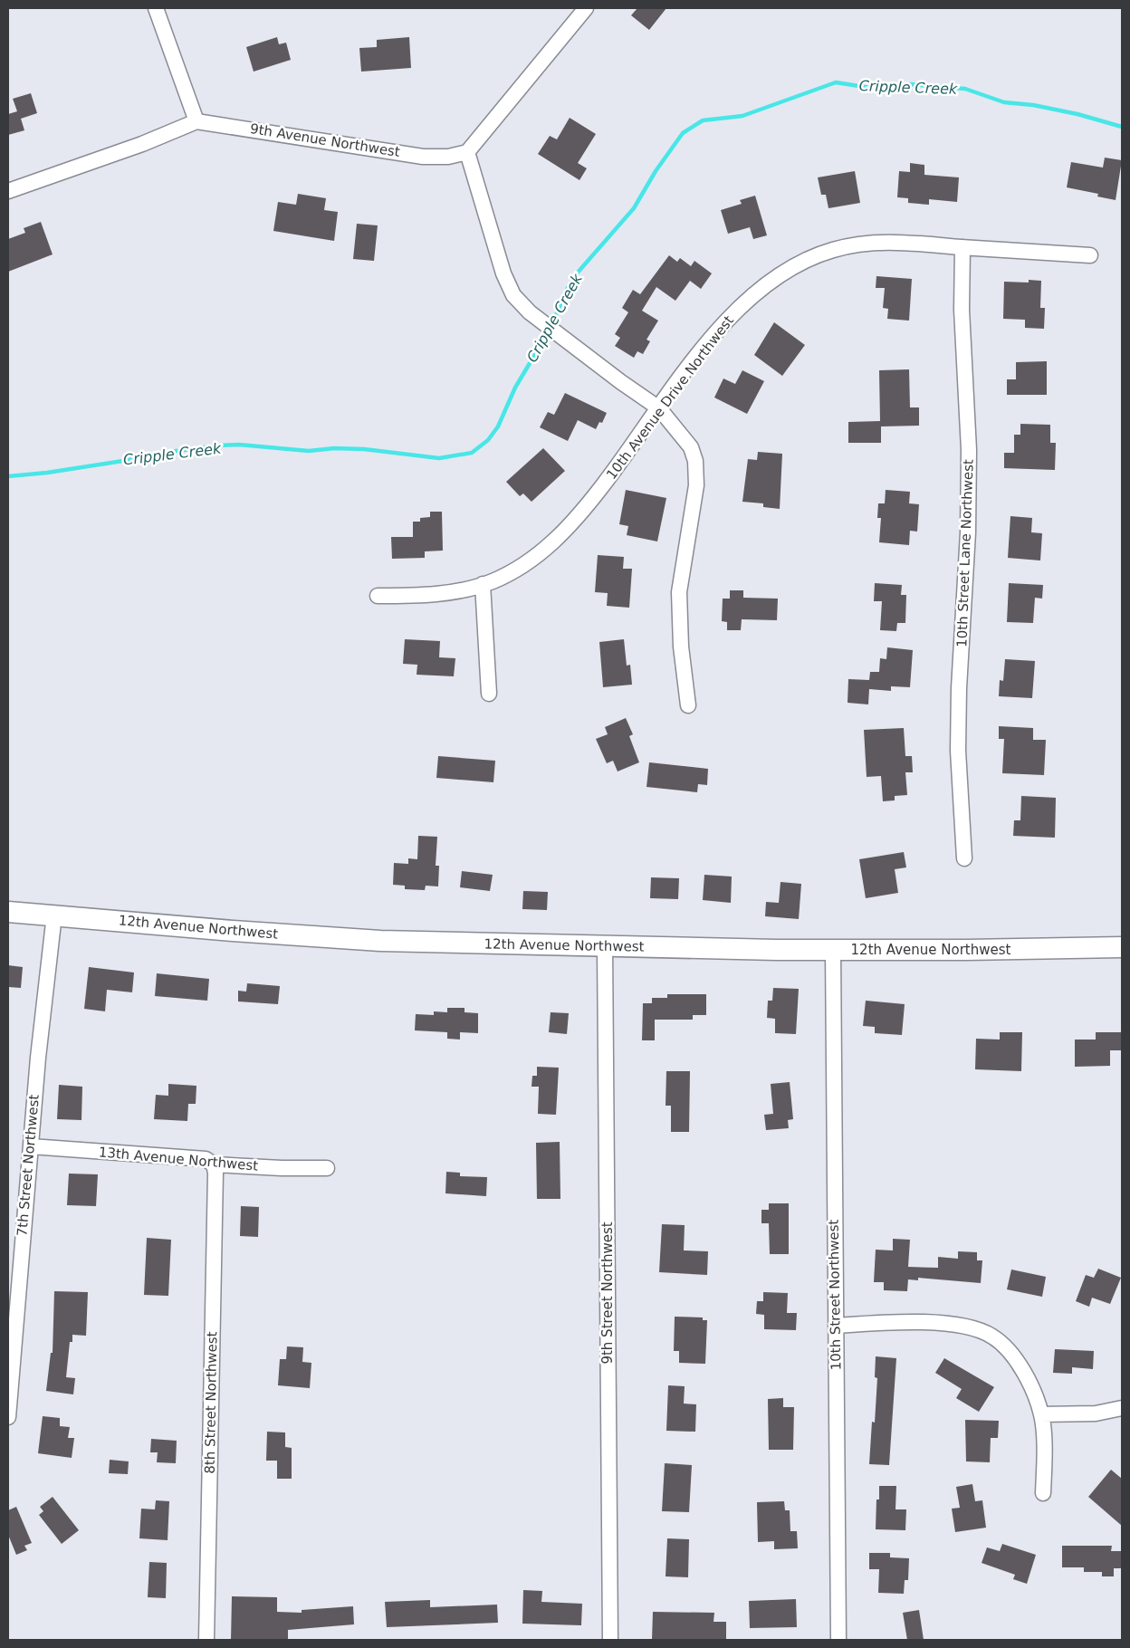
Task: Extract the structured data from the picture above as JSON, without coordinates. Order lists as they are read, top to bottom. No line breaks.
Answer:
{"streets":{"main road":["12th Avenue Northwest"],"street":["9th Avenue Northwest","10th Avenue Drive Northwest","10th Street Lane Northwest","13th Avenue Northwest","7th Street Northwest","9th Street Northwest","10th Street Northwest","8th Street Northwest"]},"crossings":[["10th Avenue Drive Northwest","10th Street Lane Northwest"],["12th Avenue Northwest","7th Street Northwest"],["12th Avenue Northwest","9th Street Northwest"],["12th Avenue Northwest","10th Street Northwest"],["13th Avenue Northwest","7th Street Northwest"],["13th Avenue Northwest","8th Street Northwest"]],"water":["Cripple Creek"]}
